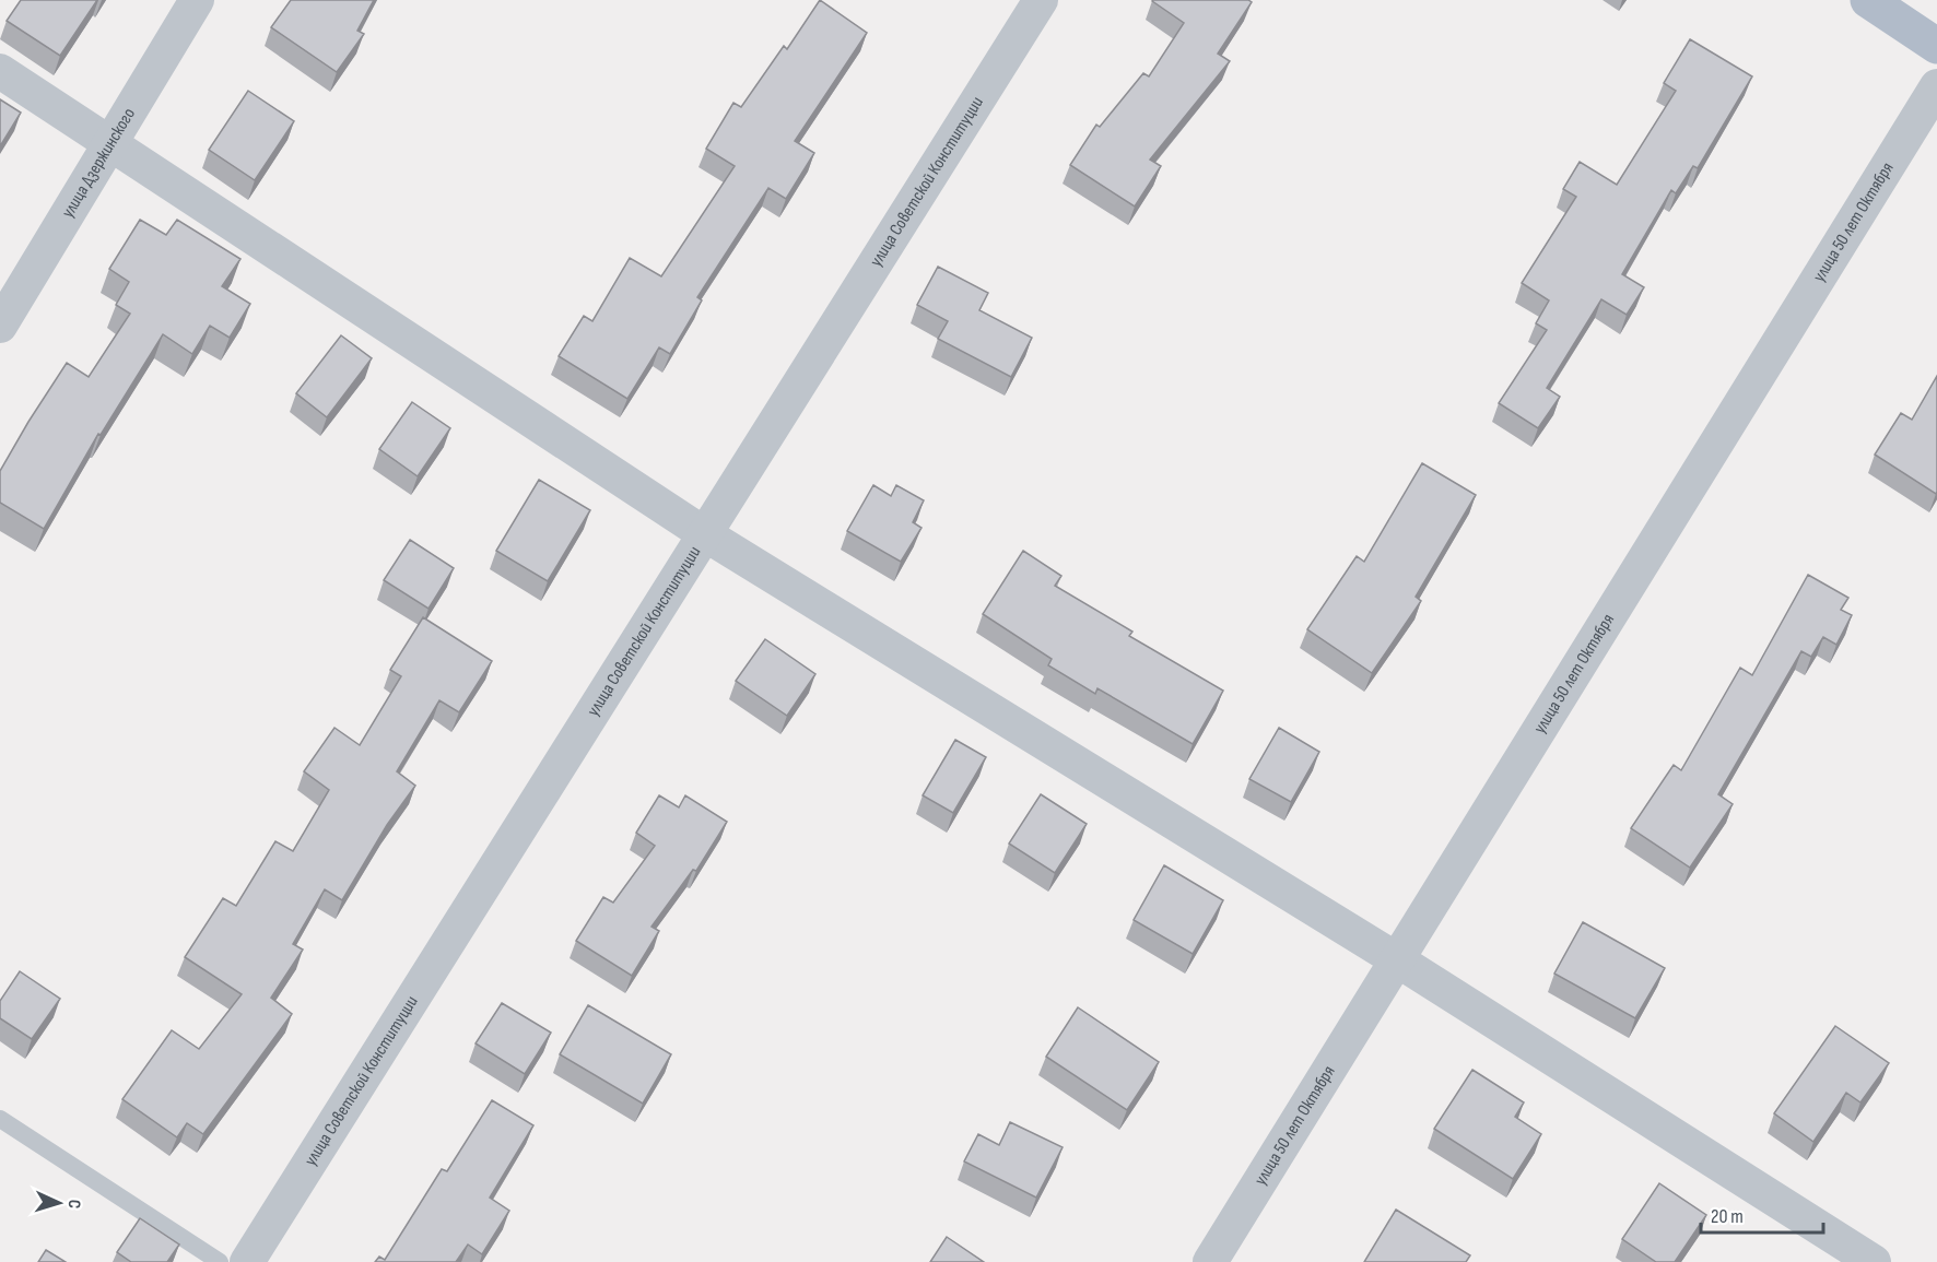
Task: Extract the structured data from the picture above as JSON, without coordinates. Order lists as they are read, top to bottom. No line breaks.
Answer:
{"streets":{"street":["улица Дзержинского","улица Советской Конституции","улица 50 лет Октября"]},"scale_bar":"20 m","north":"right"}
